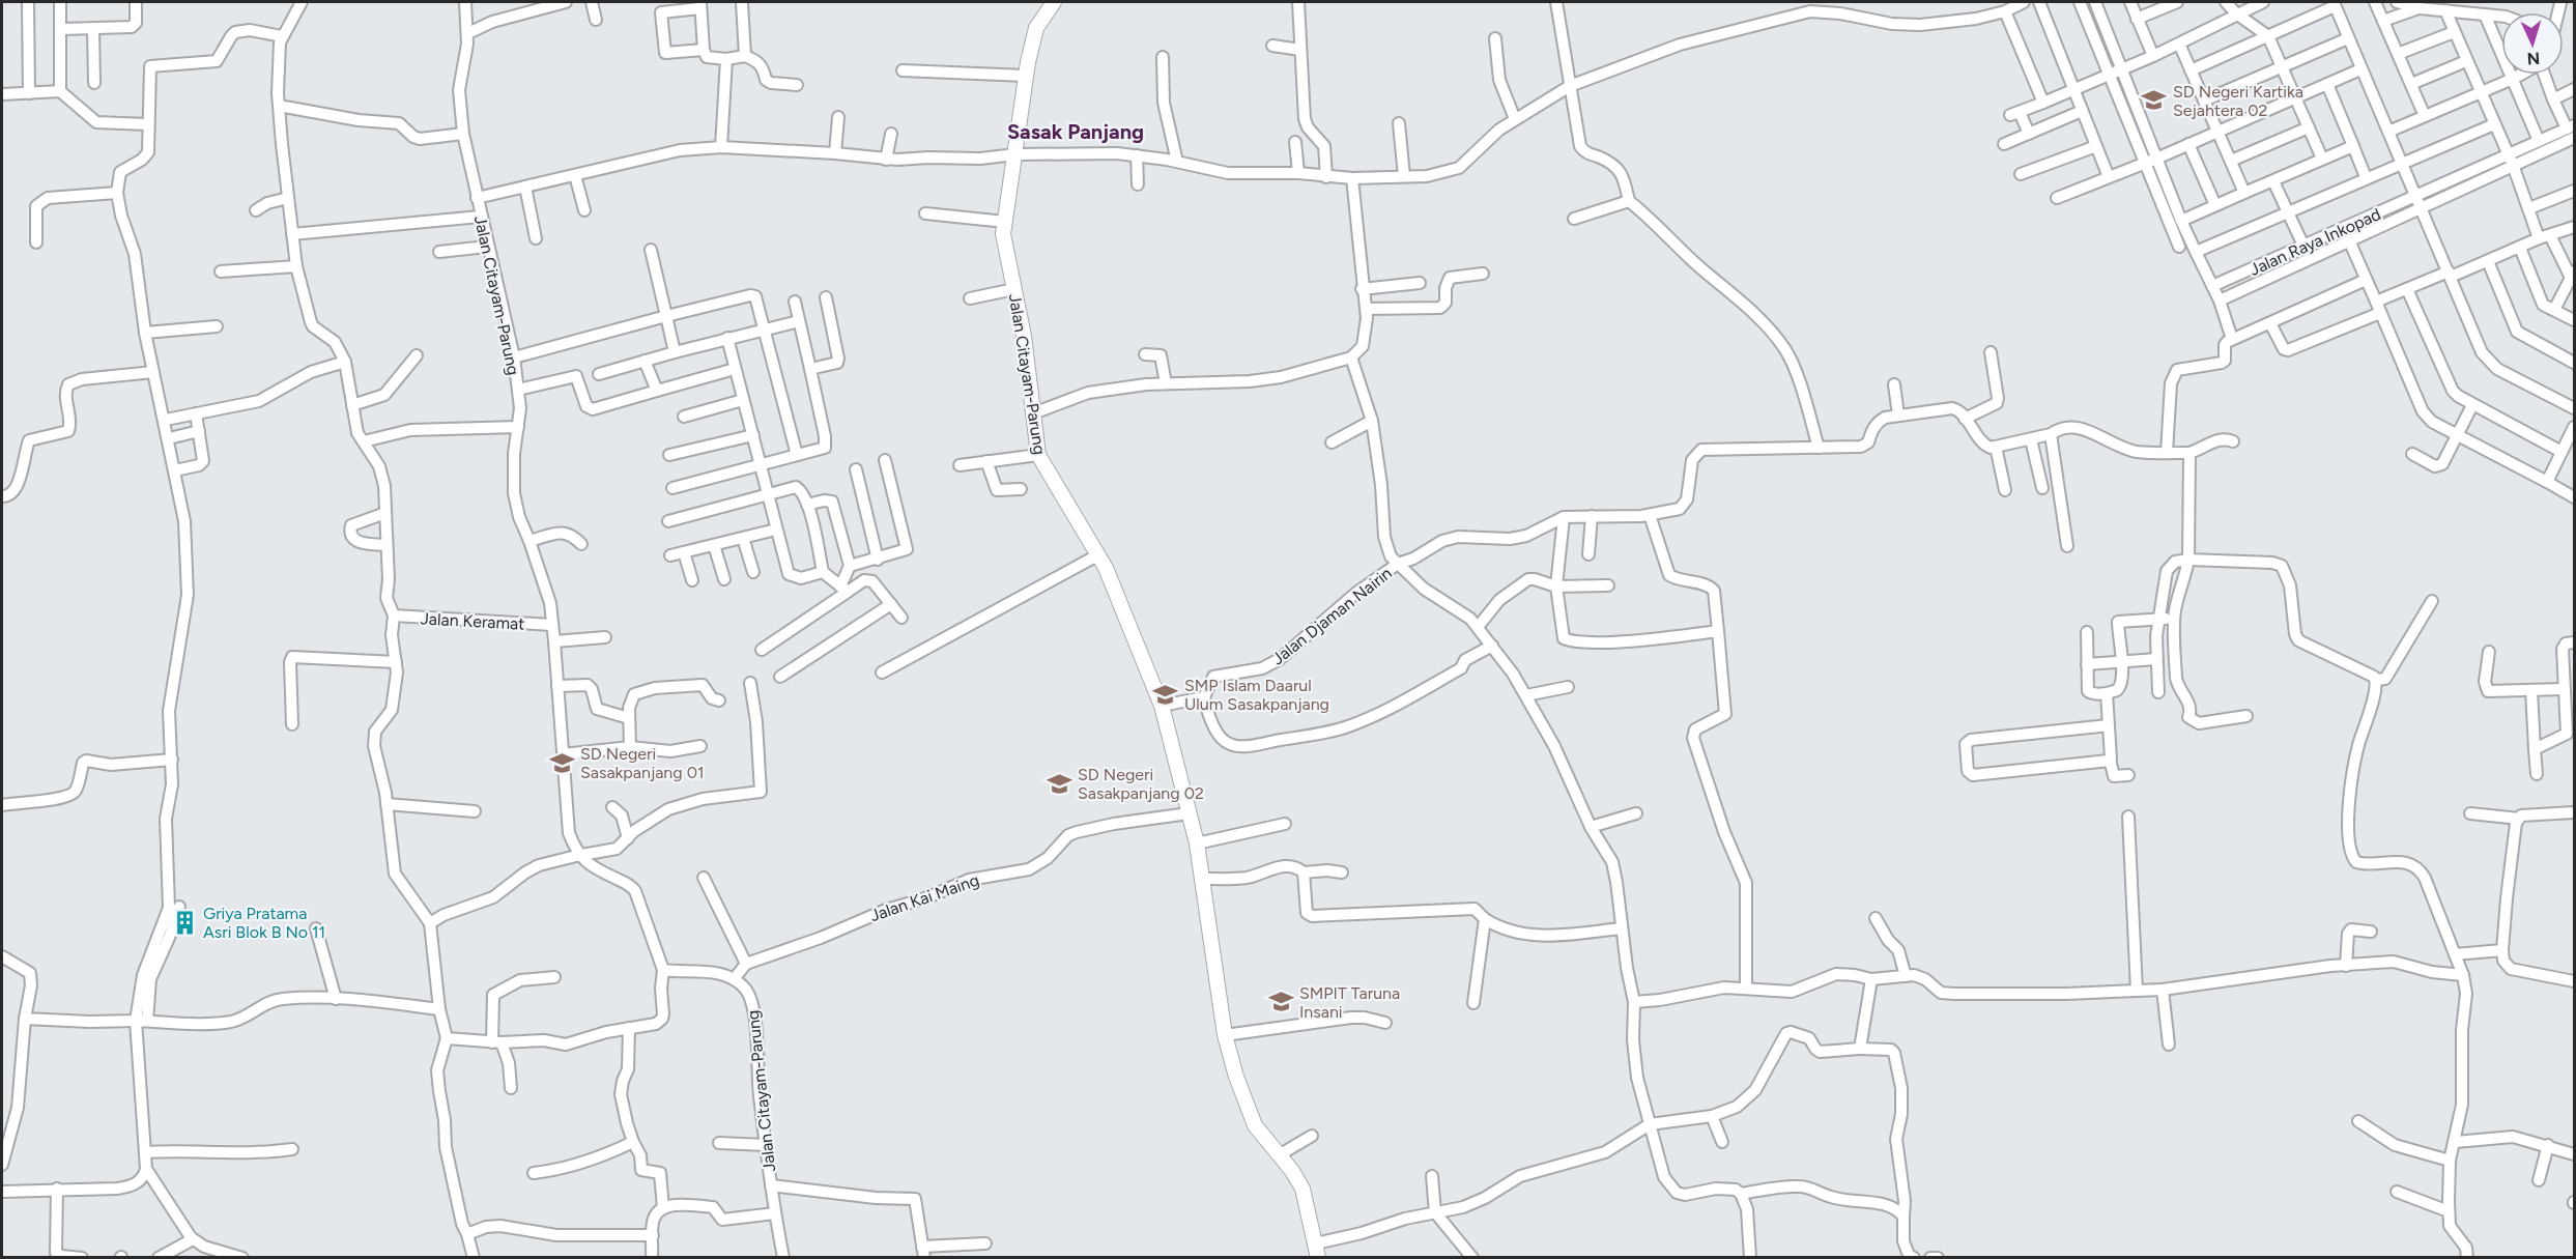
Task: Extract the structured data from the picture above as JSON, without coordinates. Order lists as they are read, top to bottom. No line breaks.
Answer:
{"streets":{"main road":["Jalan Citayam-Parung"],"street":["Jalan Raya Inkopad","Jalan Djaman Nairin","Jalan Keramat","Jalan Kai Maing"]},"crossings":[["Jalan Citayam-Parung","Jalan Keramat"],["Jalan Citayam-Parung","Jalan Kai Maing"]],"districts":["Sasak Panjang"],"places":{"school or university":["SD Negeri Kartika Sejahtera 02","SMP Islam Daarul Ulum Sasakpanjang","SD Negeri Sasakpanjang 01","SD Negeri Sasakpanjang 02","SMPIT Taruna Insani"],"building":["Griya Pratama Asri Blok B No 11"]},"north":"bottom"}
